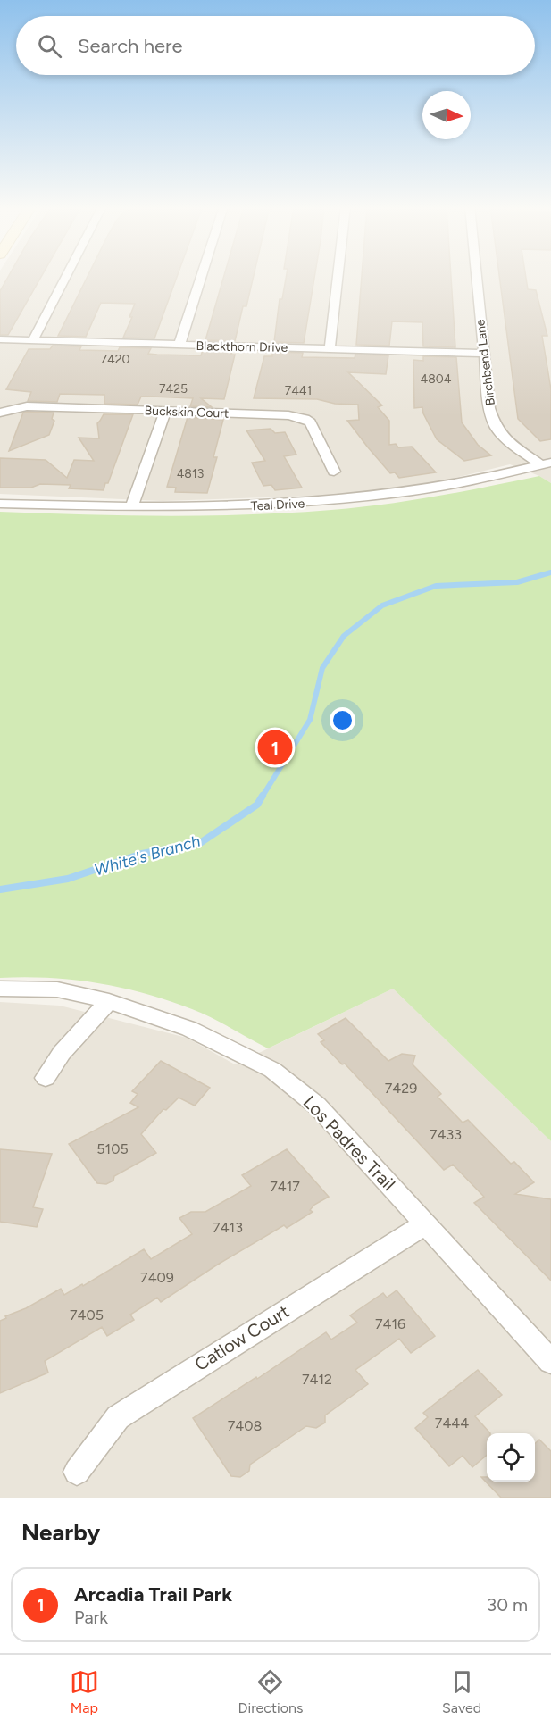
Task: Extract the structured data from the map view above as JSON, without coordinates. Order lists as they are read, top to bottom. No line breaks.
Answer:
{"streets":{"street":["Blackthorn Drive","Birchbend Lane","Buckskin Court","Teal Drive","Los Padres Trail","Catlow Court"]},"crossings":[["Blackthorn Drive","Birchbend Lane"],["Birchbend Lane","Teal Drive"],["Los Padres Trail","Catlow Court"]],"water":["White's Branch"],"house_numbers":["7420","4804","7425","7441","4813","7429","7433","5105","7417","7413","7409","7405","7416","7412","7444","7408"],"north":"right","page":{"search":"Search here","pins":"1","heading":"Nearby","list":[{"mark":"1","name":"Arcadia Trail Park","note":"Park","value":"30 m"}],"nav":["Map","Directions","Saved"]}}
